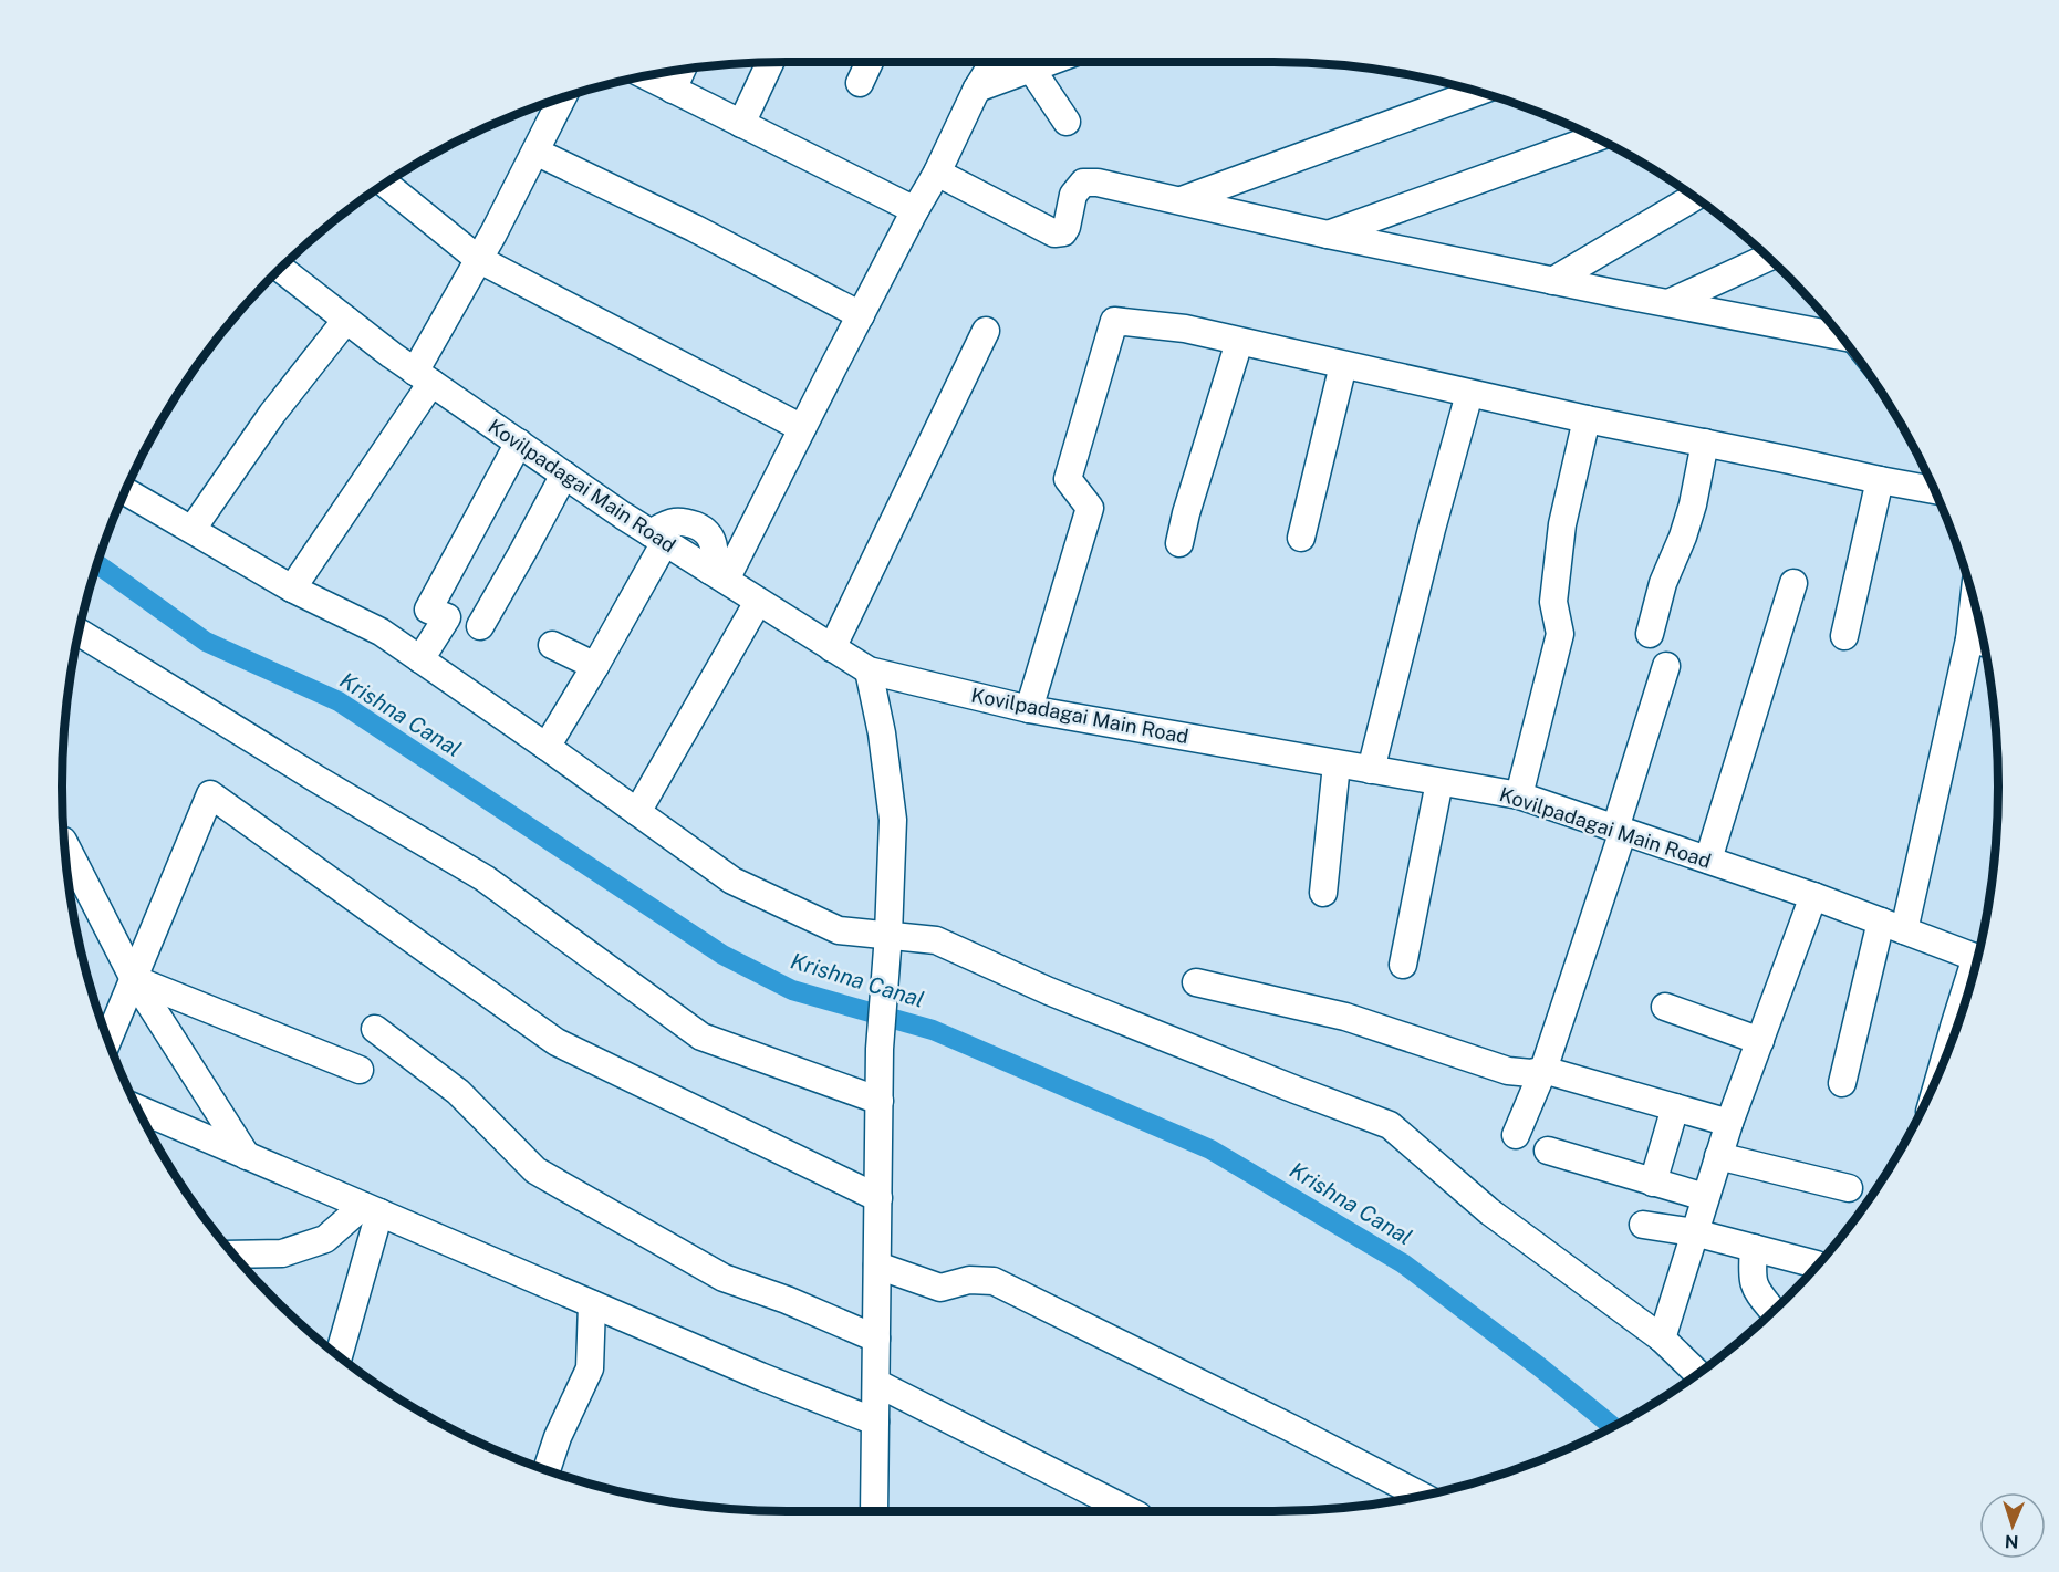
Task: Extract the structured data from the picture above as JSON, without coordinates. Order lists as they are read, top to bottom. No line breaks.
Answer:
{"streets":{"street":["Kovilpadagai Main Road"]},"water":["Krishna Canal"],"north":"bottom"}
